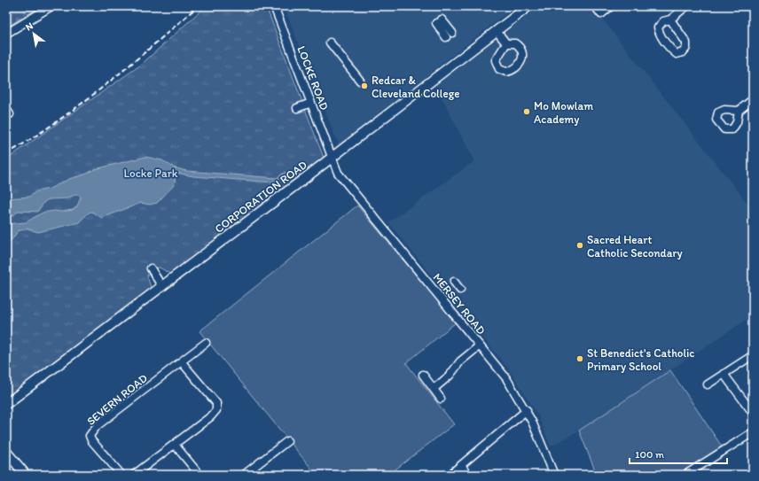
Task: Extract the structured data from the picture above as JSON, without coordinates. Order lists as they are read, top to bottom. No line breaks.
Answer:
{"streets":{"main road":["CORPORATION ROAD"],"street":["LOCKE ROAD","MERSEY ROAD","SEVERN ROAD"]},"crossings":[["LOCKE ROAD","CORPORATION ROAD"],["LOCKE ROAD","MERSEY ROAD"],["CORPORATION ROAD","MERSEY ROAD"]],"parks":["Locke Park"],"places":["Redcar & Cleveland College","Mo Mowlam Academy","Sacred Heart Catholic Secondary","St Benedict's Catholic Primary School"],"scale_bar":"100 m","north":"top left"}
